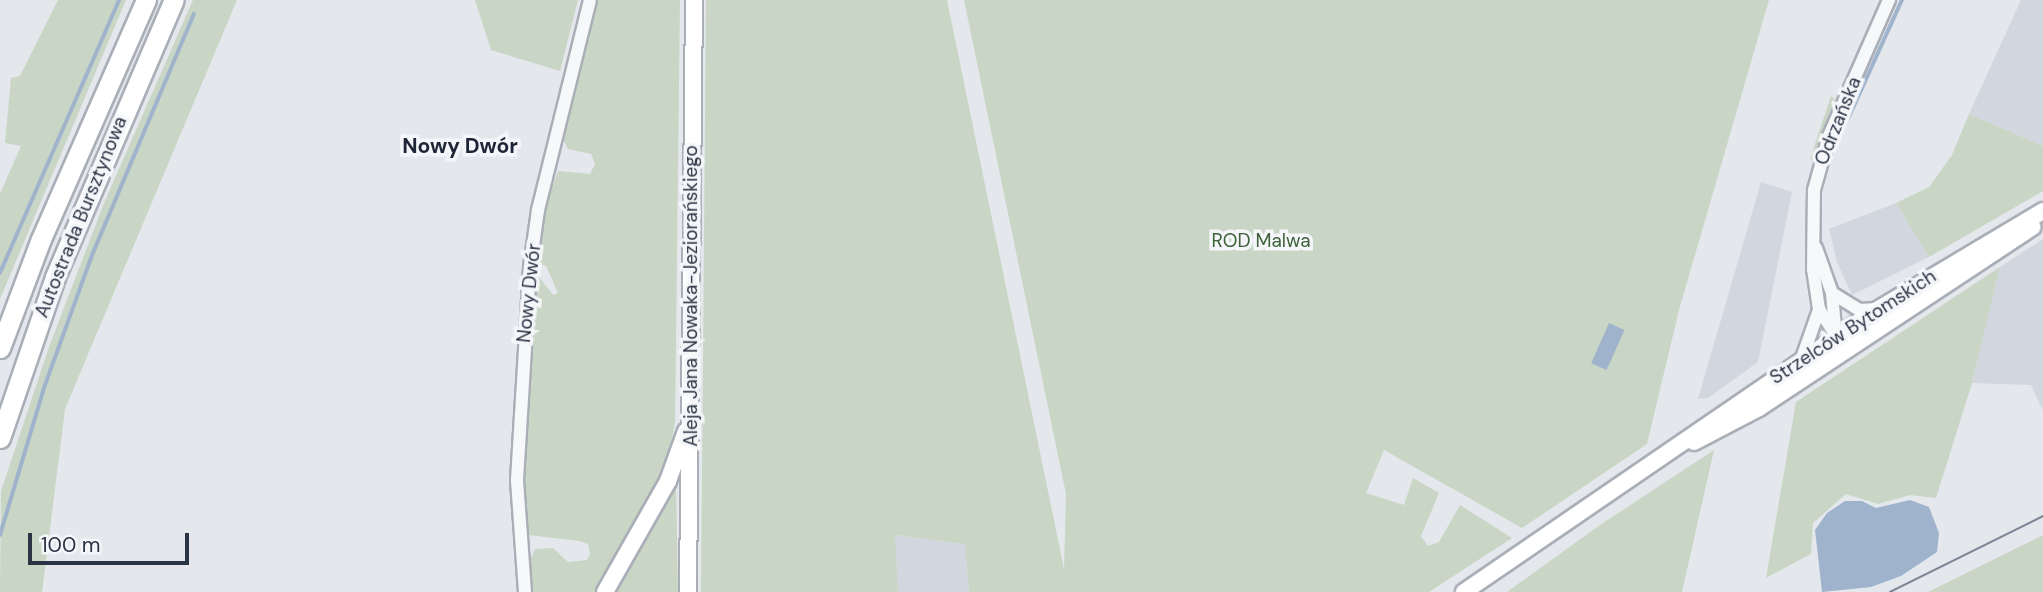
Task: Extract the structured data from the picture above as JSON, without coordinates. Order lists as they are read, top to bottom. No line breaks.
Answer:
{"streets":{"highway":["Autostrada Bursztynowa"],"main road":["Aleja Jana Nowaka-Jeziorańskiego","Strzelców Bytomskich"],"street":["Odrzańska","Nowy Dwór"]},"districts":["Nowy Dwór"],"parks":["ROD Malwa"],"scale_bar":"100 m"}
